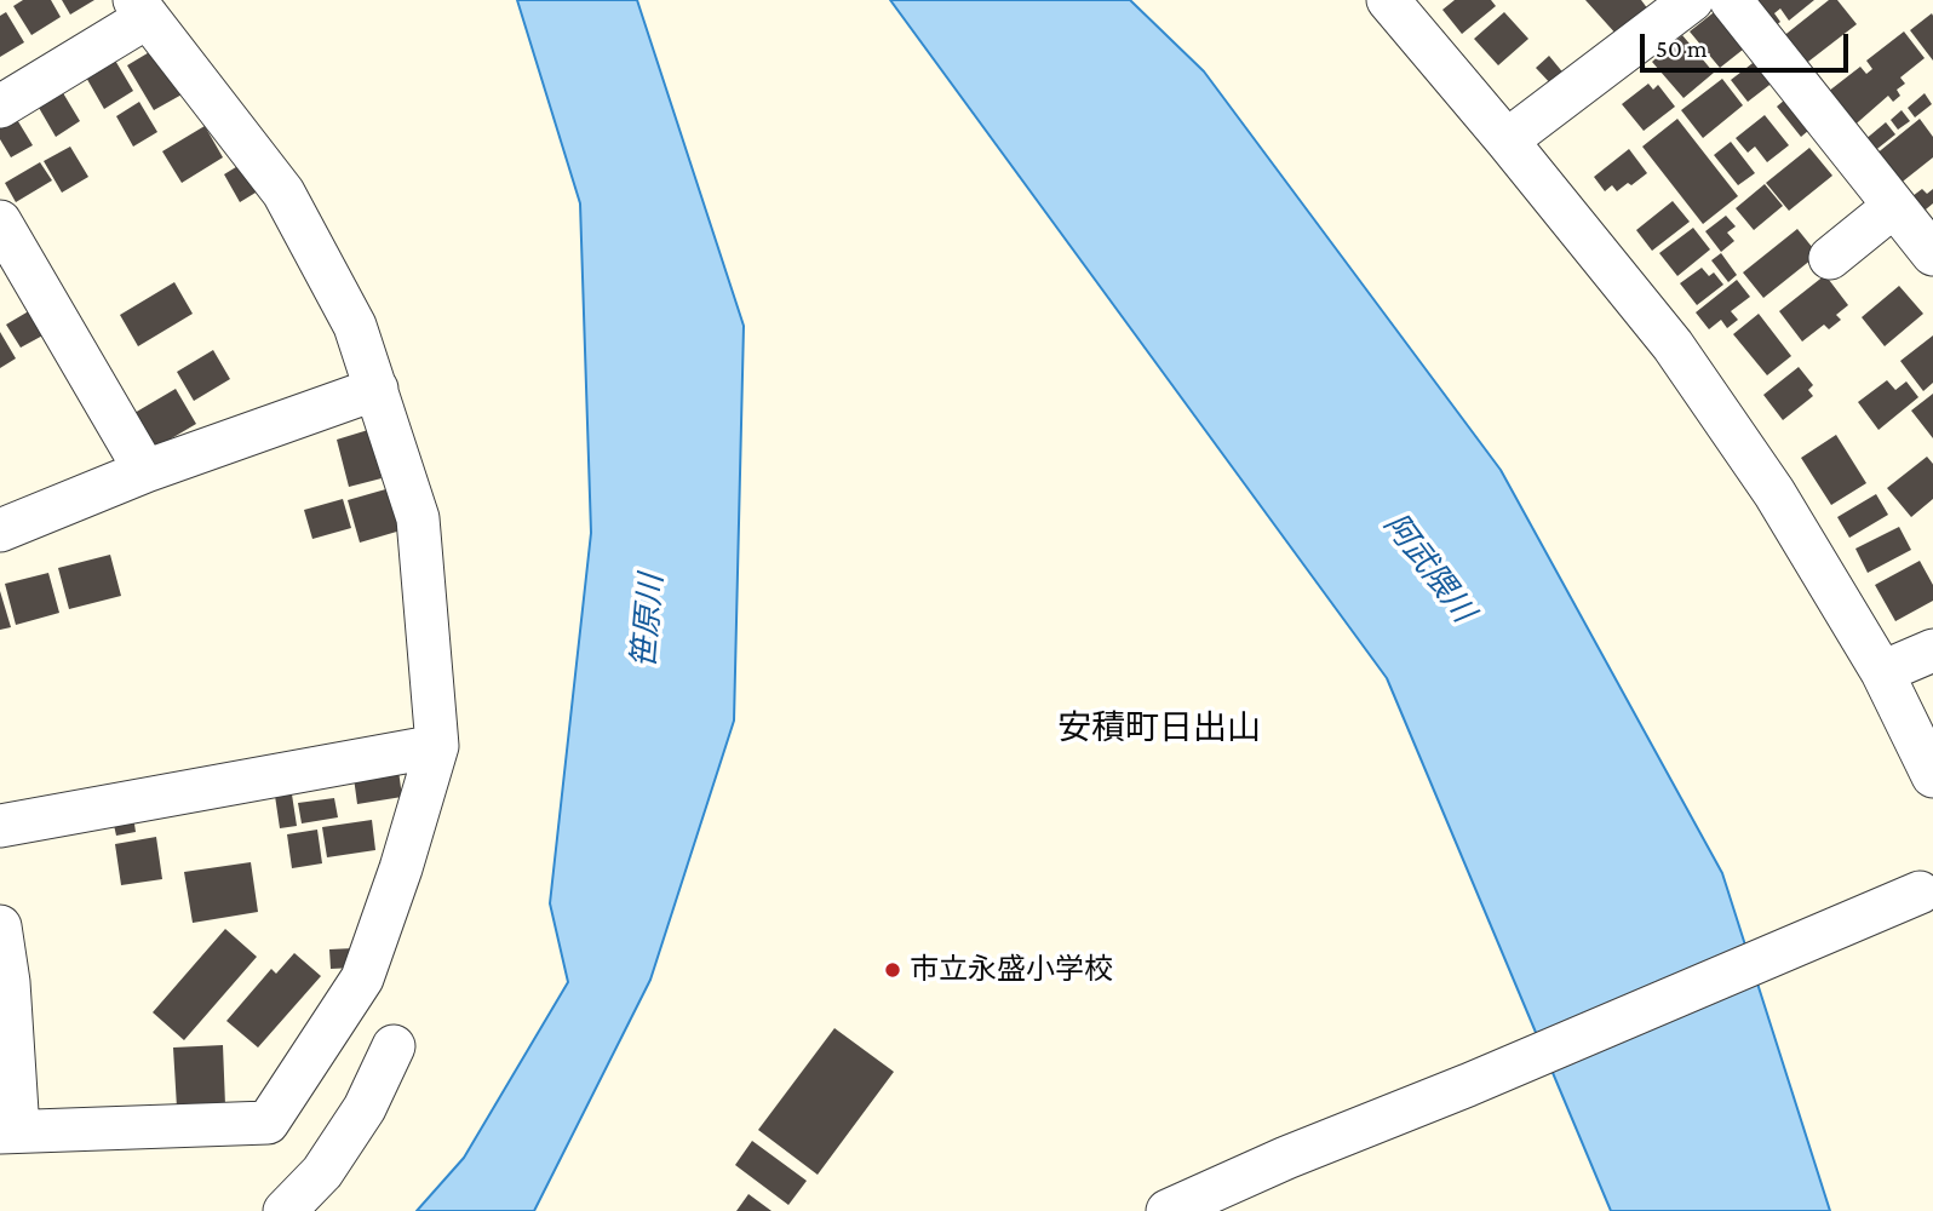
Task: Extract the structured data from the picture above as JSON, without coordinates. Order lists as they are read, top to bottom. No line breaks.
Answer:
{"districts":["安積町日出山"],"water":["阿武隈川","笹原川"],"places":["市立永盛小学校"],"scale_bar":"50 m"}
